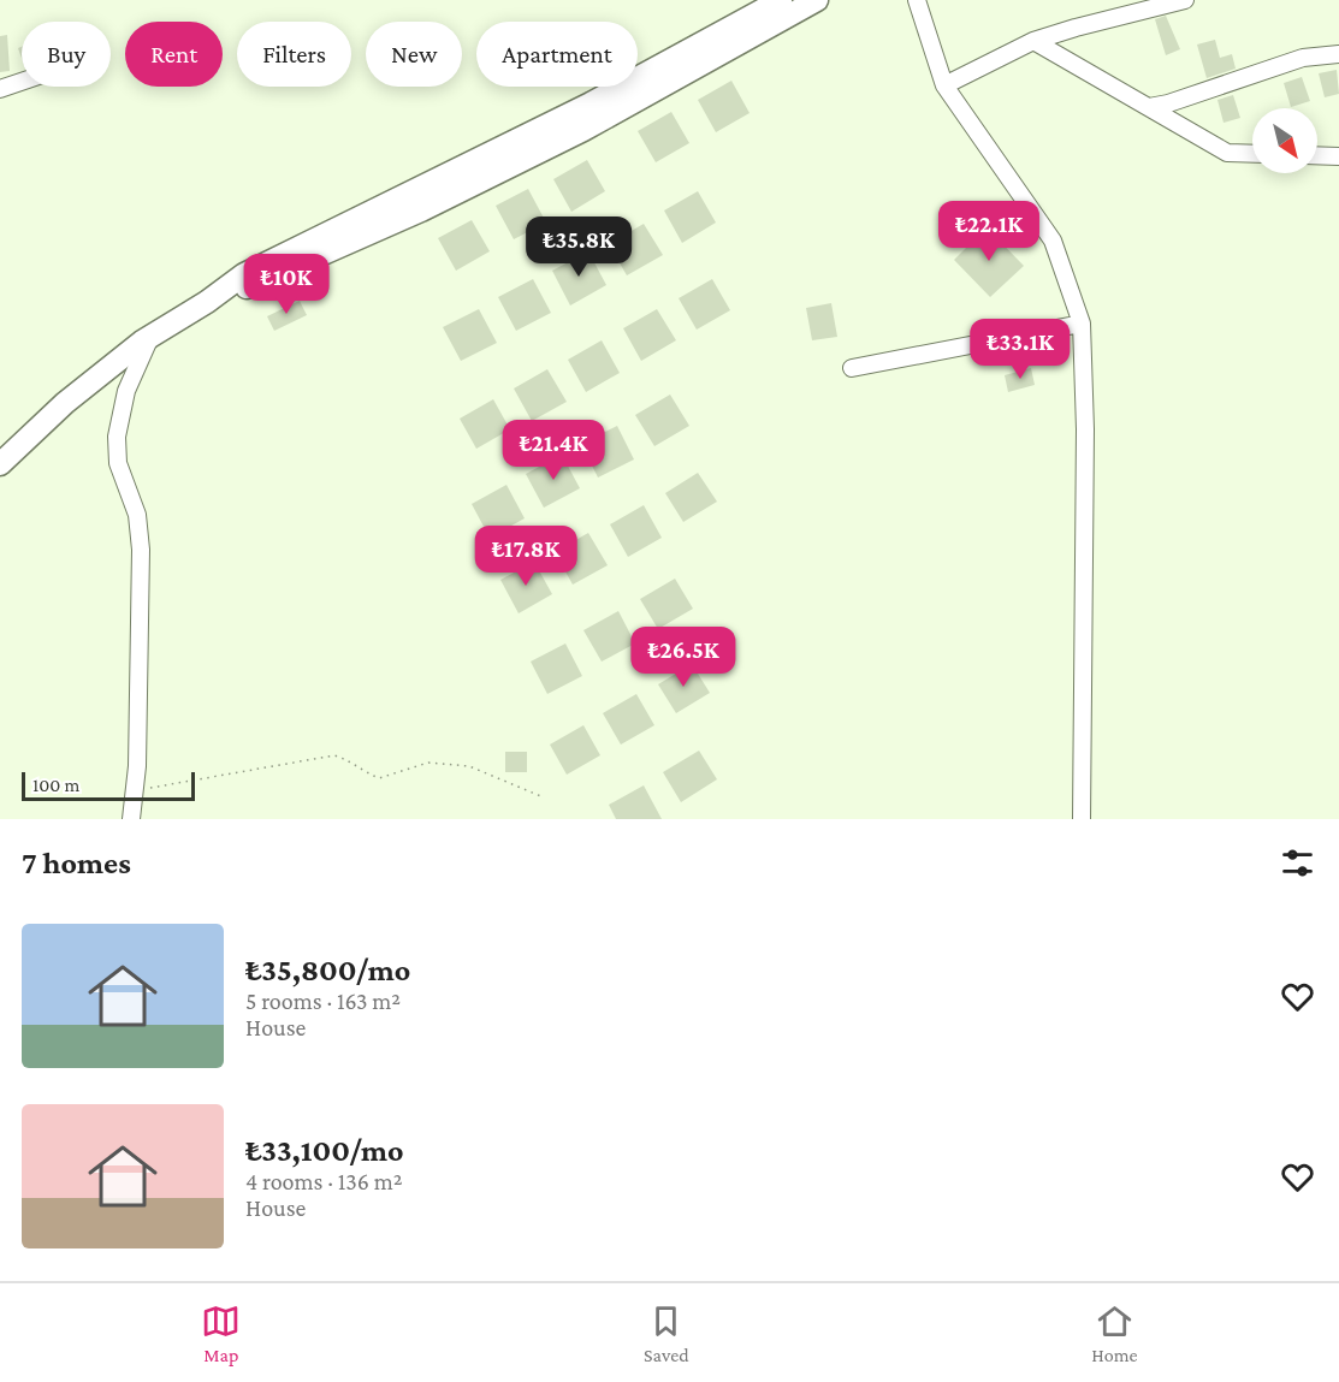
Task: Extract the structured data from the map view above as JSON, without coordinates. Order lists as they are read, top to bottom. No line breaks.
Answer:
{"scale_bar":"100 m","north":"bottom right","page":{"chip":["Buy","Rent","Filters","New","Apartment"],"price":["₺22.1K","₺35.8K","₺10K","₺33.1K","₺21.4K","₺17.8K","₺26.5K"],"scale":"100 m","heading":"7 homes","list":[{"name":"₺35,800/mo","note":"5 rooms · 163 m² · House"},{"name":"₺33,100/mo","note":"4 rooms · 136 m² · House"}],"tabs":["Map","Saved","Home"]}}
